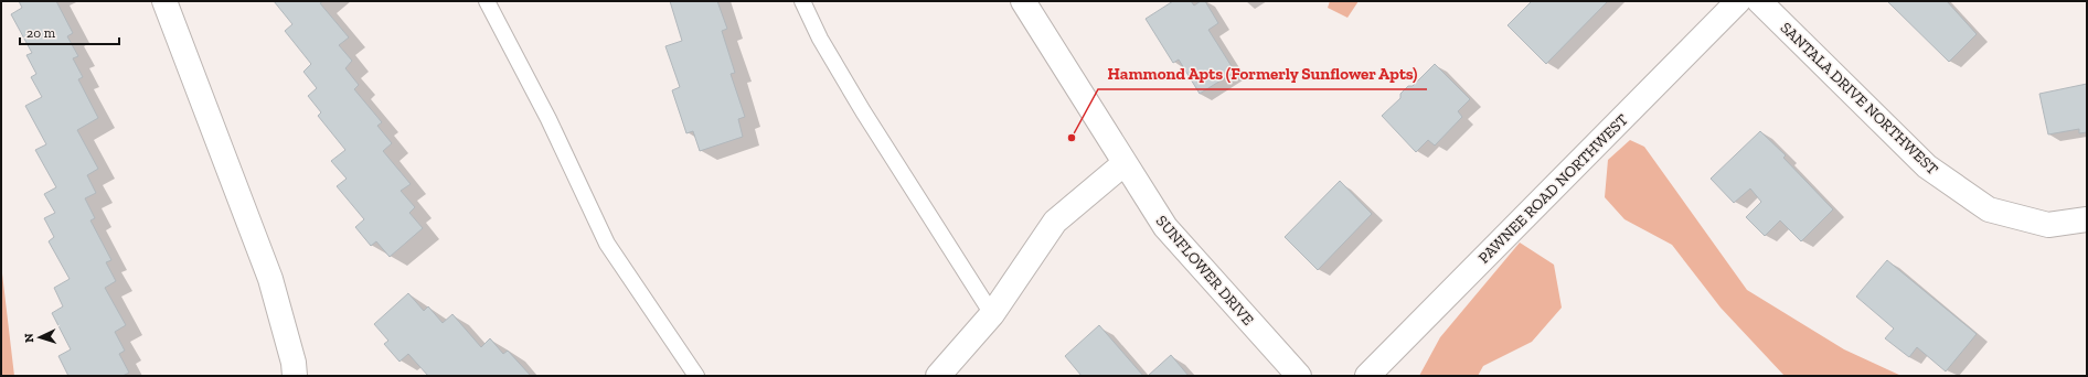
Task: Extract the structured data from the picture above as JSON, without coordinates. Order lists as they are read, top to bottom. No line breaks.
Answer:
{"streets":{"street":["SANTALA DRIVE NORTHWEST","PAWNEE ROAD NORTHWEST","SUNFLOWER DRIVE"]},"places":["Hammond Apts (Formerly Sunflower Apts)"],"scale_bar":"20 m","north":"left"}
